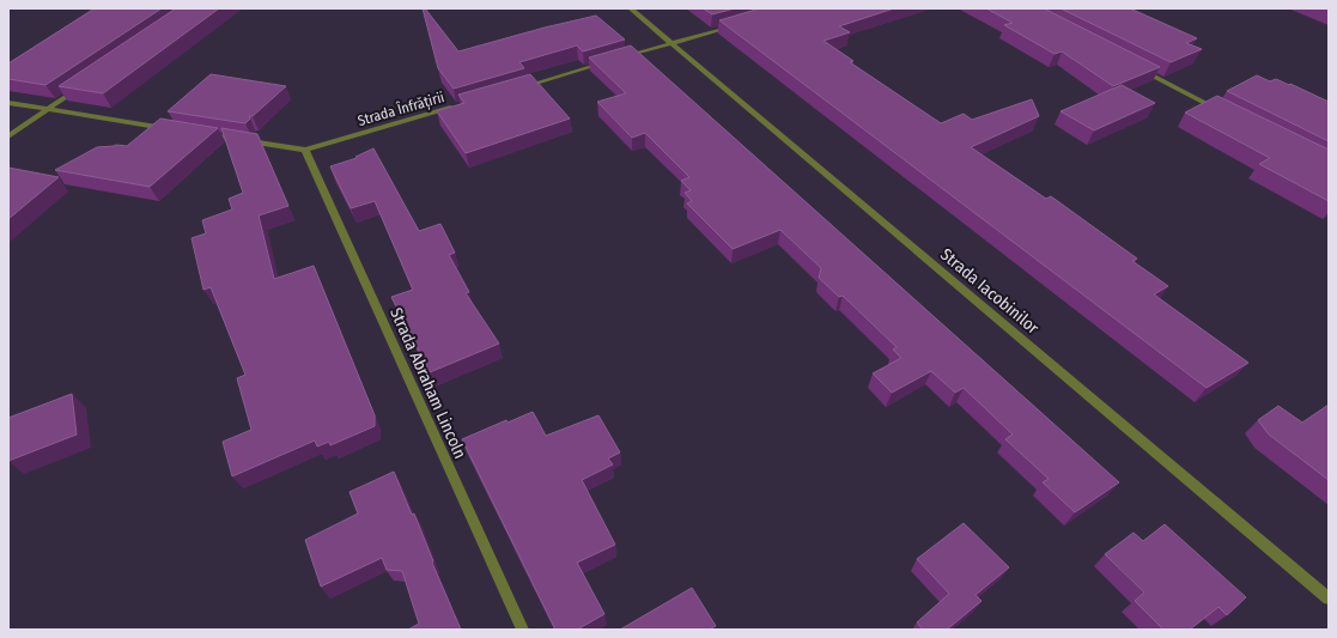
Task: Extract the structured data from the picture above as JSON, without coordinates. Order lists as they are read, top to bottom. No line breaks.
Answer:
{"streets":{"street":["Strada Înfrățirii","Strada Iacobinilor","Strada Abraham Lincoln"]},"crossings":[["Strada Înfrățirii","Strada Abraham Lincoln"]]}
